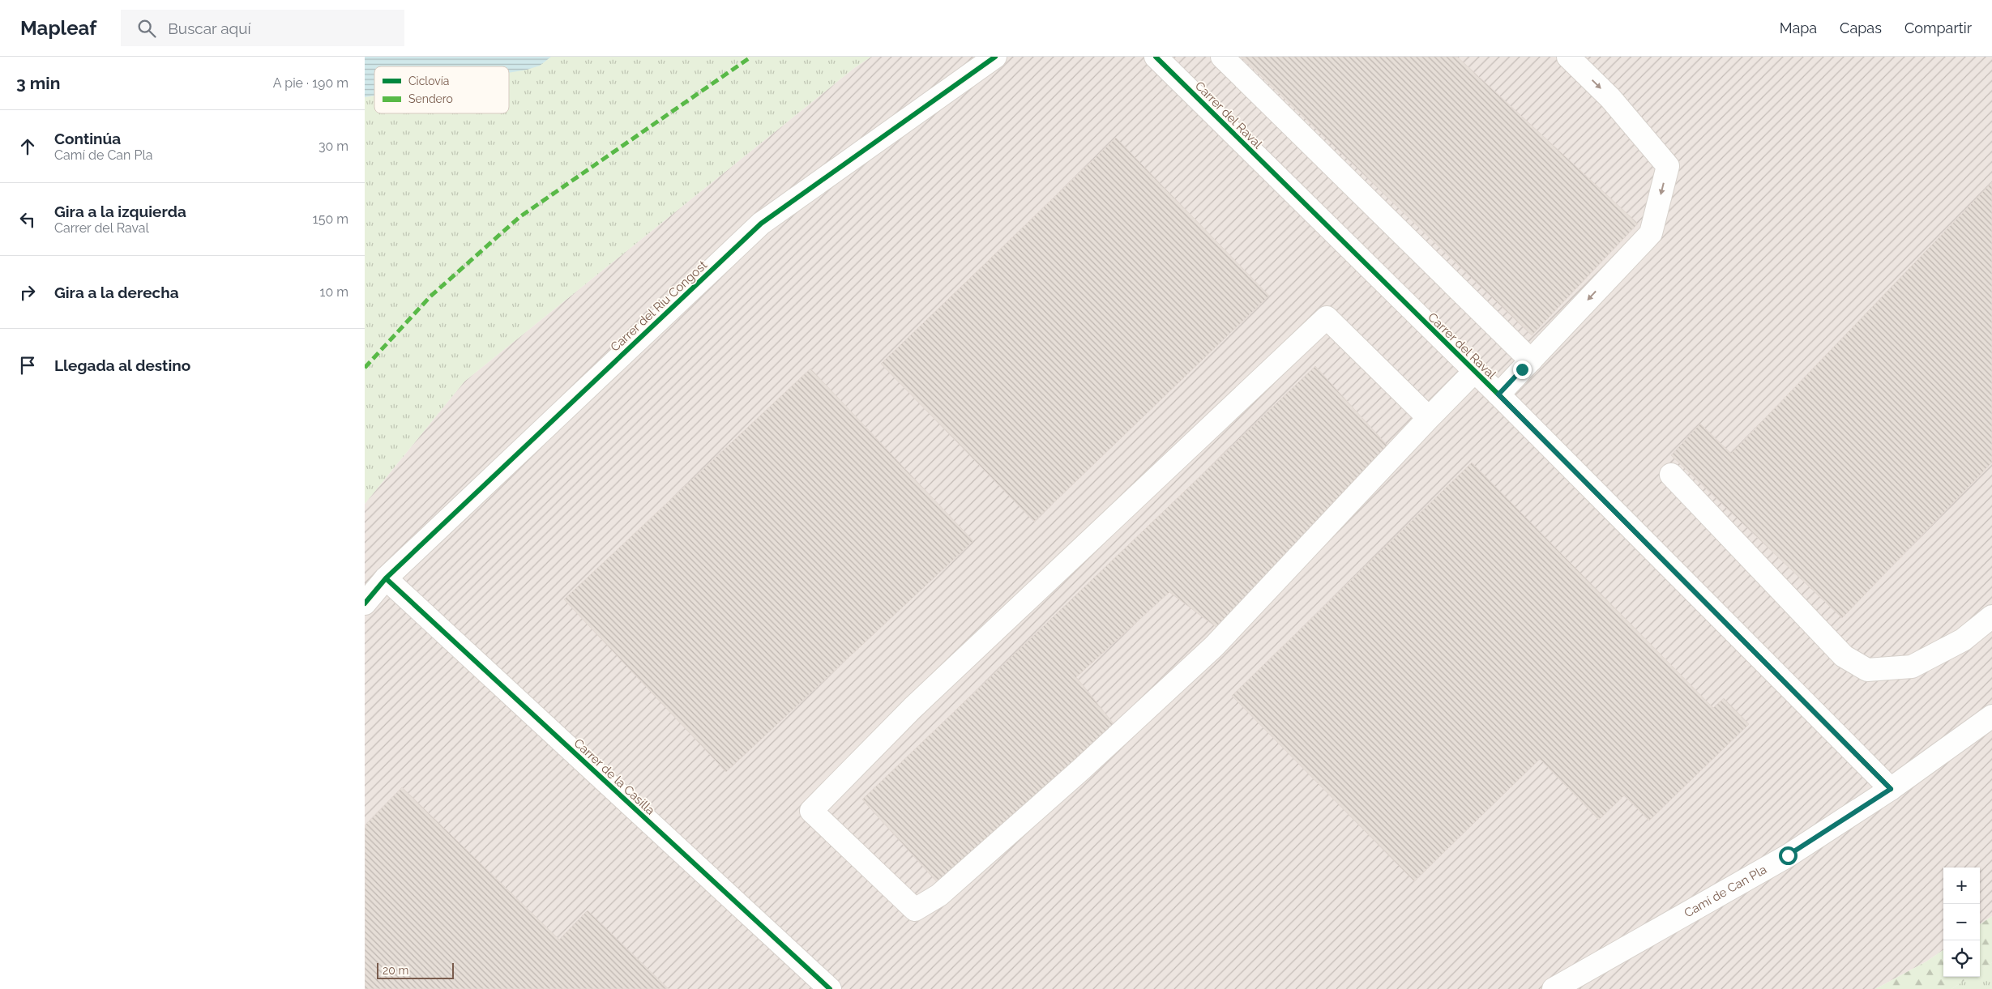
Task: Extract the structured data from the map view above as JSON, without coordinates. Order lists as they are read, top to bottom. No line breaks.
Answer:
{"streets":{"street":["Carrer del Raval","Carrer del Riu Congost","Carrer de la Casilla","Camí de Can Pla"]},"crossings":[["Carrer del Raval","Camí de Can Pla"],["Carrer del Riu Congost","Carrer de la Casilla"]],"legend":["Ciclovía","Sendero"],"scale_bar":"20 m","page":{"header":"Mapleaf","search":"Buscar aquí","nav":["Mapa","Capas","Compartir"],"heading":["3 min","A pie · 190 m"],"list":[["Continúa","Camí de Can Pla","30 m"],["Gira a la izquierda","Carrer del Raval","150 m"],["Gira a la derecha","10 m"],"Llegada al destino"],"map_buttons":["+","−"],"scale":"20 m"}}
